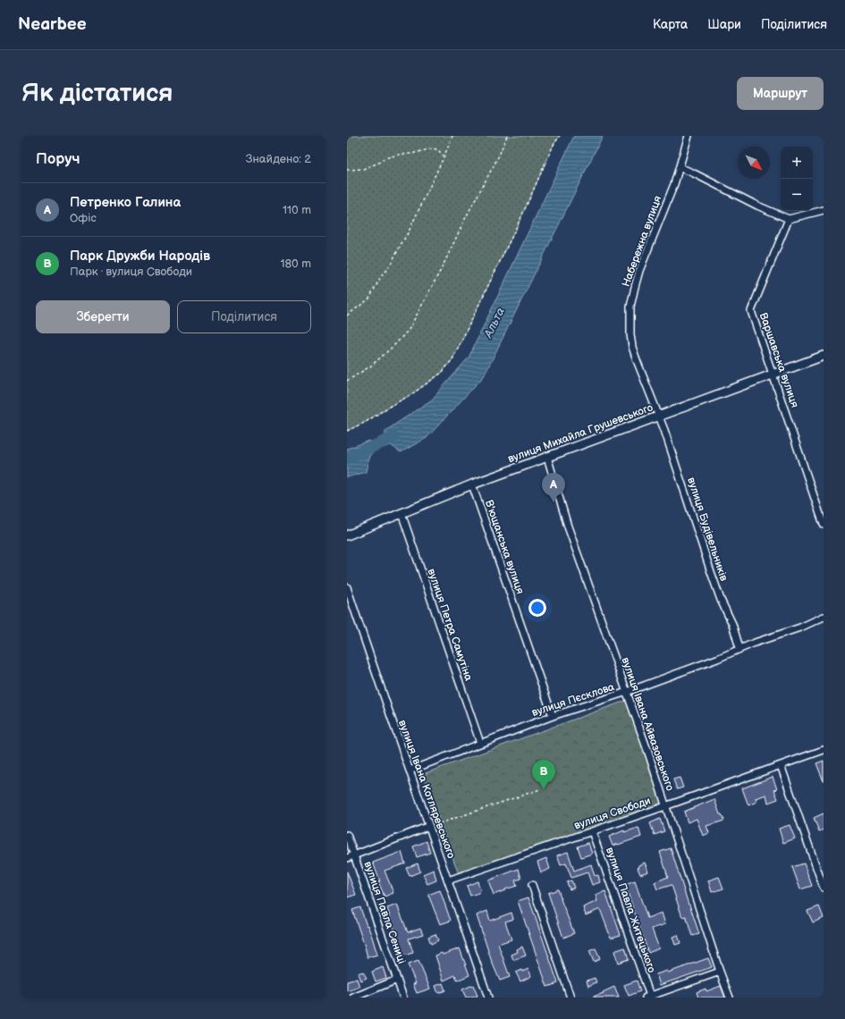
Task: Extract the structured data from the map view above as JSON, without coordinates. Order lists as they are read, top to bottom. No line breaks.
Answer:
{"streets":{"street":["Набережна вулиця","Варшавська вулиця","вулиця Михайла Грушевського","вулиця Будівельників","В'ющанська вулиця","вулиця Петра Самутіна","вулиця Пєсклова","вулиця Івана Айвазовського","вулиця Івана Котляревського","вулиця Свободи","вулиця Павла Житецького","вулиця Павла Сениці"]},"crossings":[["Набережна вулиця","вулиця Михайла Грушевського"],["Набережна вулиця","вулиця Будівельників"],["Варшавська вулиця","вулиця Михайла Грушевського"],["вулиця Михайла Грушевського","вулиця Будівельників"],["вулиця Михайла Грушевського","В'ющанська вулиця"],["вулиця Михайла Грушевського","вулиця Петра Самутіна"],["вулиця Михайла Грушевського","вулиця Івана Айвазовського"],["вулиця Будівельників","вулиця Пєсклова"],["В'ющанська вулиця","вулиця Пєсклова"],["вулиця Петра Самутіна","вулиця Пєсклова"],["вулиця Пєсклова","вулиця Івана Айвазовського"],["вулиця Пєсклова","вулиця Івана Котляревського"],["вулиця Івана Айвазовського","вулиця Свободи"],["вулиця Івана Котляревського","вулиця Свободи"],["вулиця Свободи","вулиця Павла Житецького"]],"water":["Альта"],"north":"bottom right","page":{"header":"Nearbee","nav":["Карта","Шари","Поділитися"],"buttons":["Маршрут",["Зберегти","Поділитися"]],"title":"Як дістатися","heading":["Поруч","Знайдено: 2"],"map_buttons":["+","−"],"list":[{"mark":"A","name":"Петренко Галина","note":"Офіс","value":"110 m"},{"mark":"B","name":"Парк Дружби Народів","note":"Парк · вулиця Свободи","value":"180 m"}],"pins":["A","B"]}}
